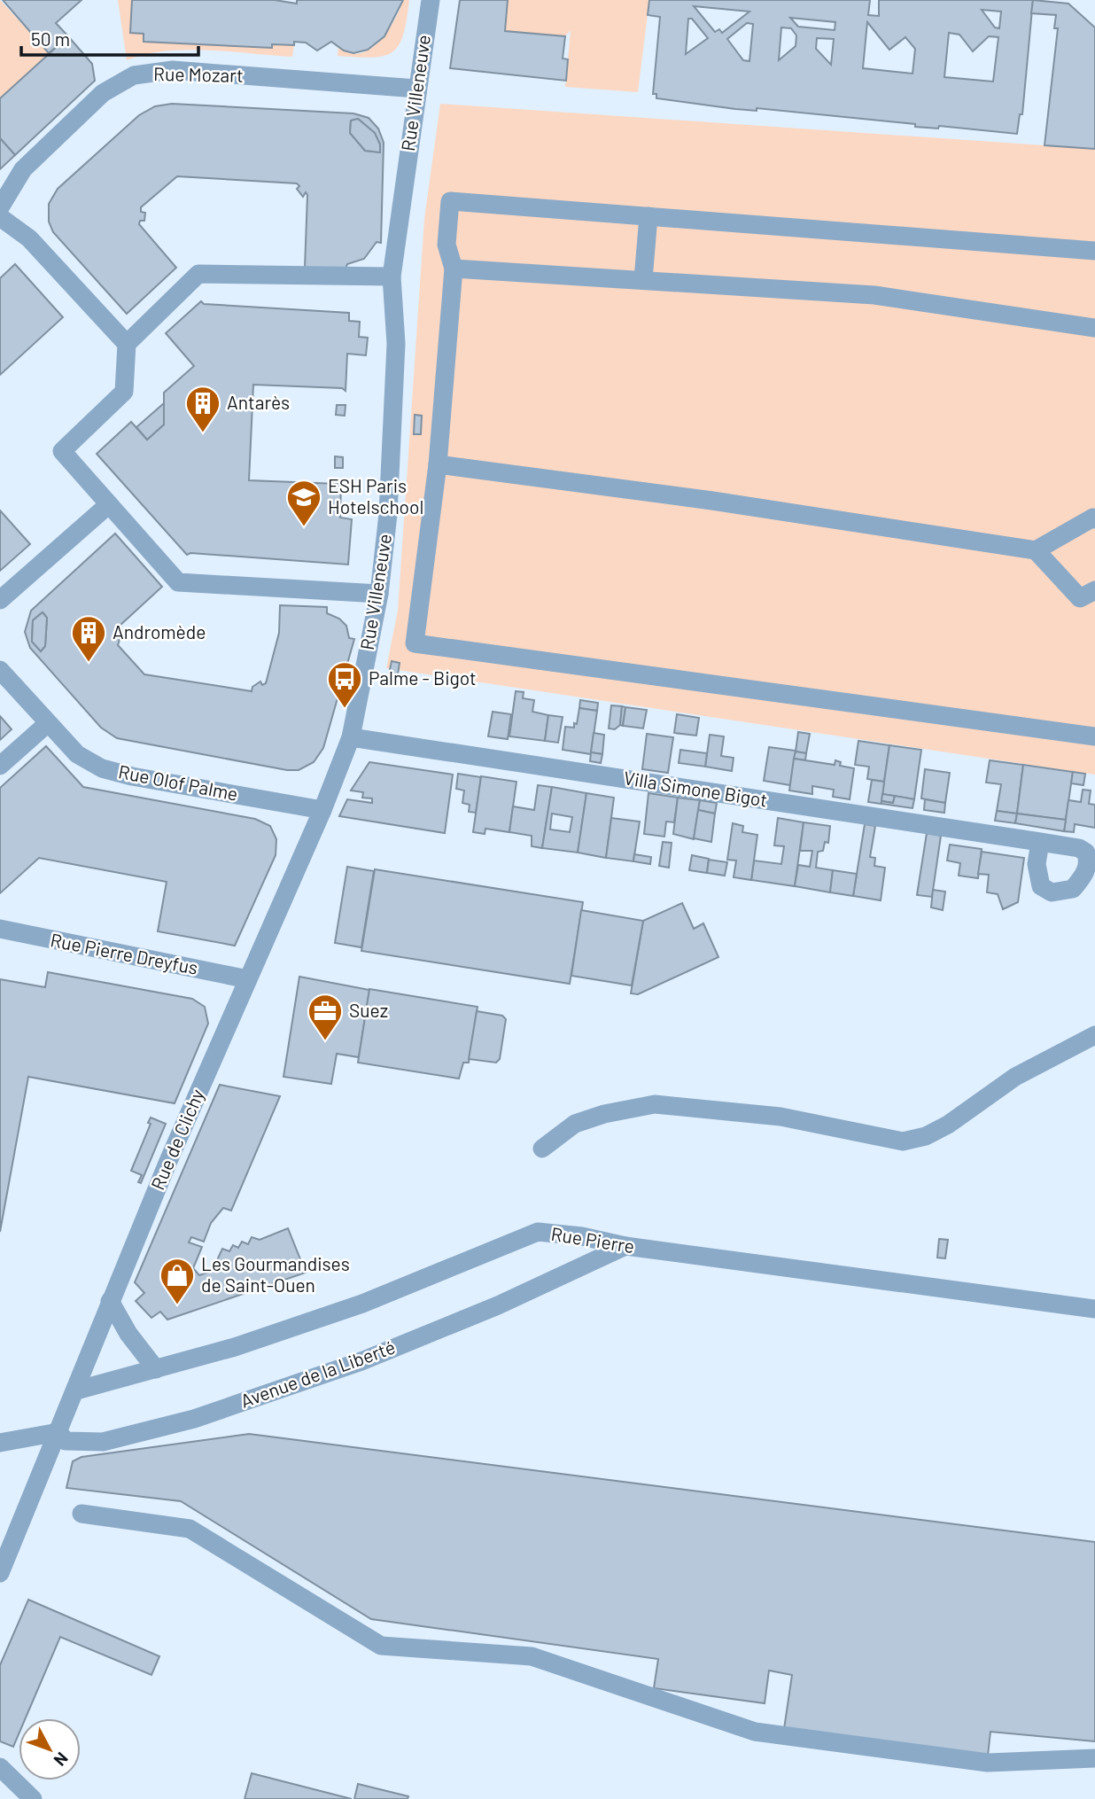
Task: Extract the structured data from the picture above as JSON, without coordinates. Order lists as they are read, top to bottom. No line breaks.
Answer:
{"streets":{"street":["Rue Mozart","Rue Villeneuve","Rue Olof Palme","Villa Simone Bigot","Rue Pierre Dreyfus","Rue de Clichy","Rue Pierre","Avenue de la Liberté"]},"crossings":[["Rue Mozart","Rue Villeneuve"],["Rue Villeneuve","Rue Olof Palme"],["Rue Villeneuve","Villa Simone Bigot"],["Rue Villeneuve","Rue Pierre Dreyfus"],["Rue Villeneuve","Rue de Clichy"],["Rue Pierre Dreyfus","Rue de Clichy"],["Rue de Clichy","Rue Pierre"],["Rue de Clichy","Avenue de la Liberté"],["Rue Pierre","Avenue de la Liberté"]],"places":{"building":["Antarès","Andromède"],"school or university":["ESH Paris Hotelschool"],"bus stop":["Palme - Bigot"],"office":["Suez"],"shop":["Les Gourmandises de Saint-Ouen"]},"scale_bar":"50 m","north":"bottom right"}
